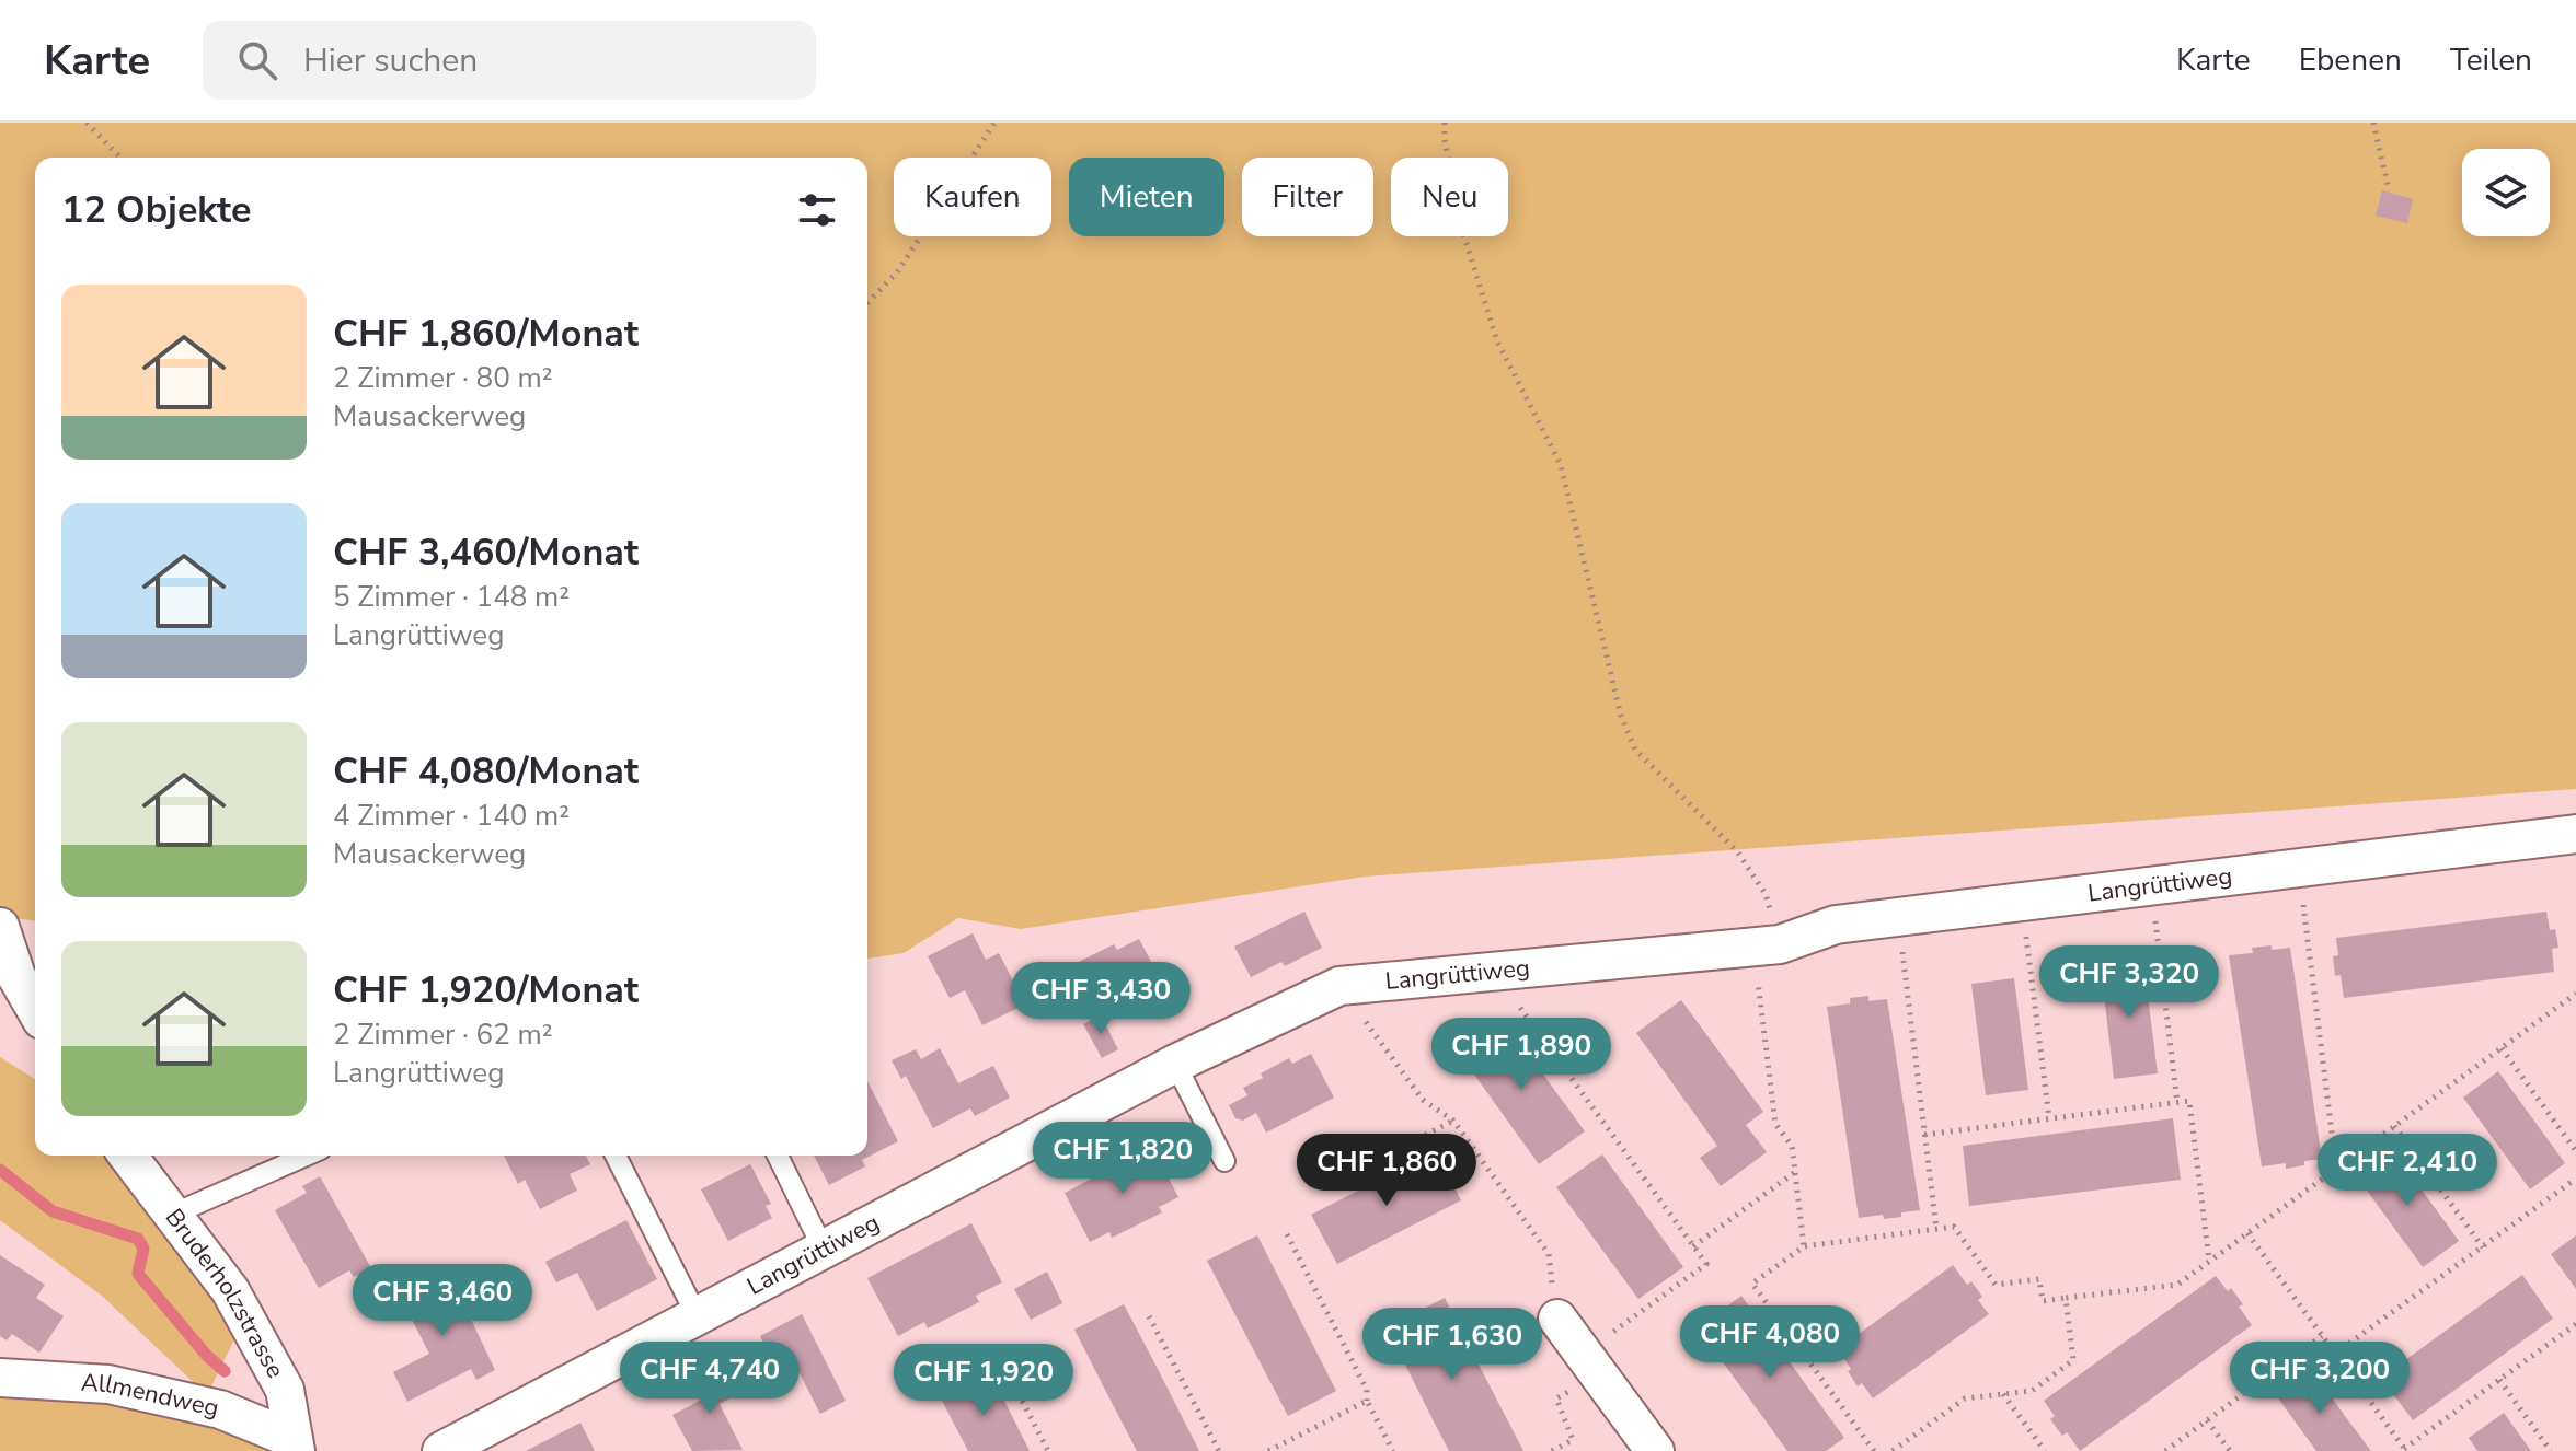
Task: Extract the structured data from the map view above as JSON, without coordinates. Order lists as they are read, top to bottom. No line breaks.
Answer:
{"streets":{"street":["Langrüttiweg","Bruderholzstrasse","Allmendweg"]},"crossings":[["Bruderholzstrasse","Allmendweg"]],"page":{"header":"Karte","search":"Hier suchen","nav":["Karte","Ebenen","Teilen"],"chip":["Kaufen","Mieten","Filter","Neu"],"heading":"12 Objekte","list":[{"name":"CHF 1,860/Monat","note":"2 Zimmer · 80 m² · Mausackerweg"},{"name":"CHF 3,460/Monat","note":"5 Zimmer · 148 m² · Langrüttiweg"},{"name":"CHF 4,080/Monat","note":"4 Zimmer · 140 m² · Mausackerweg"},{"name":"CHF 1,920/Monat","note":"2 Zimmer · 62 m² · Langrüttiweg"}],"price":["CHF 3,320","CHF 3,430","CHF 1,890","CHF 1,820","CHF 1,860","CHF 2,410","CHF 3,460","CHF 4,080","CHF 1,630","CHF 4,740","CHF 3,200","CHF 1,920"]}}
